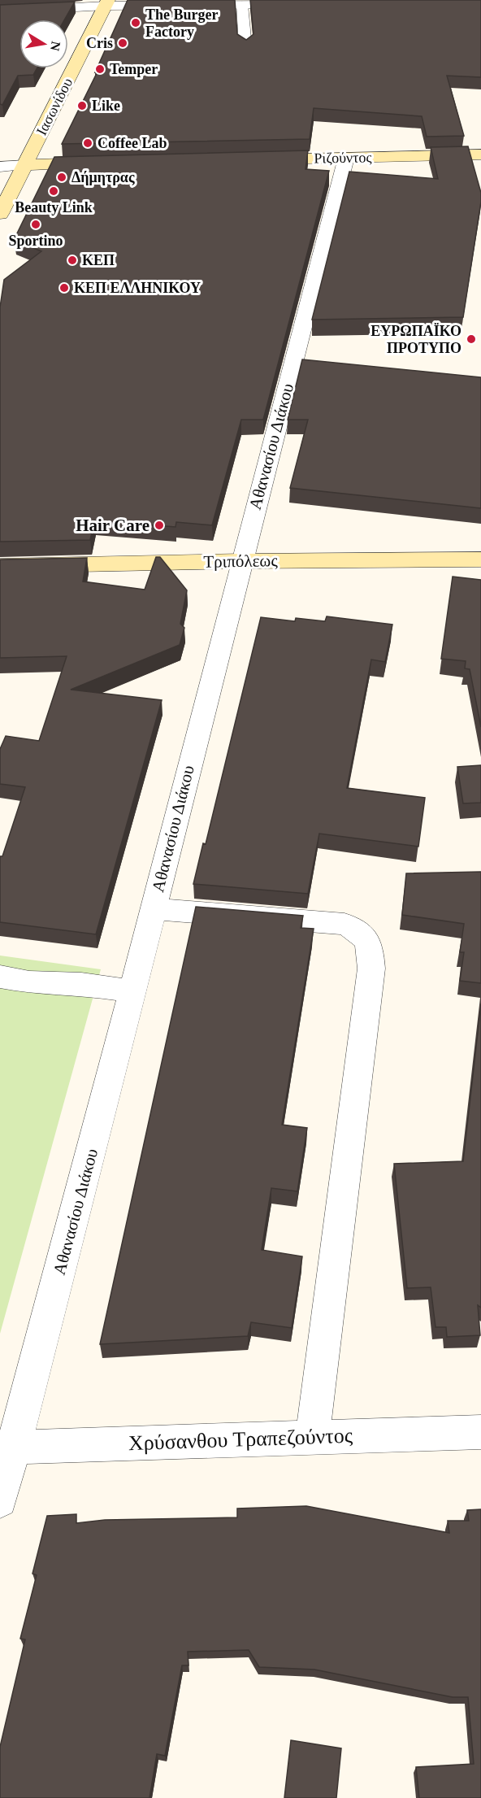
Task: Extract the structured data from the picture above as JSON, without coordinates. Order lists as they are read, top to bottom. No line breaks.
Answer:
{"streets":{"street":["Ιασωνίδου","Ριζούντος","Αθανασίου Διάκου","Τριπόλεως","Χρύσανθου Τραπεζούντος"]},"crossings":[["Ριζούντος","Αθανασίου Διάκου"],["Αθανασίου Διάκου","Τριπόλεως"],["Αθανασίου Διάκου","Χρύσανθου Τραπεζούντος"]],"places":["The Burger Factory","Cris","Temper","Like","Coffee Lab","Δήμητρας","Beauty Link","Sportino","ΚΕΠ","ΚΕΠ ΕΛΛΗΝΙΚΟΥ","ΕΥΡΩΠΑΪΚΟ ΠΡΟΤΥΠΟ","Hair Care"],"north":"right"}
